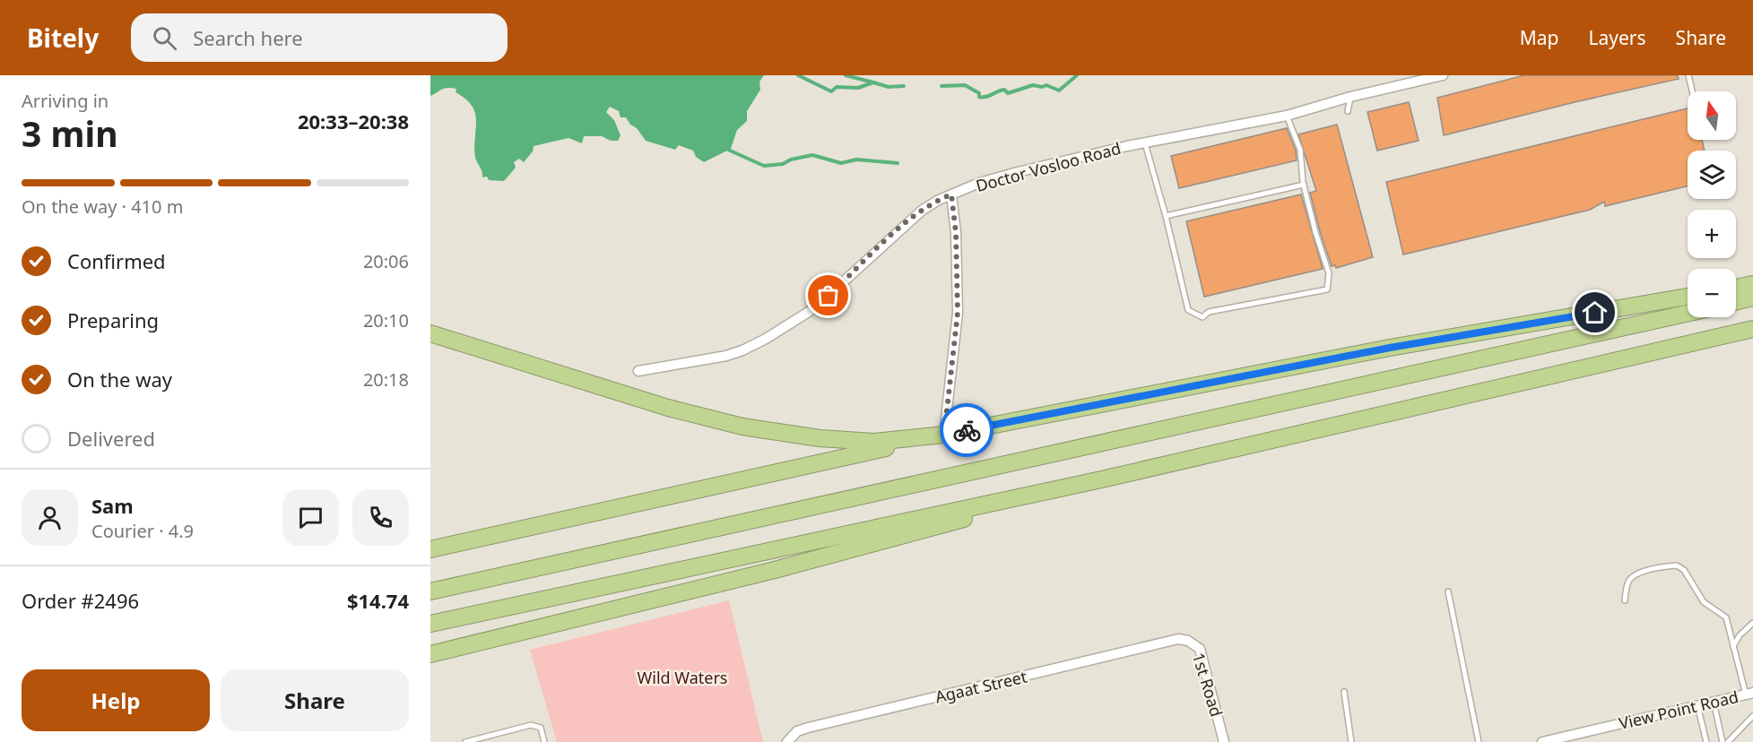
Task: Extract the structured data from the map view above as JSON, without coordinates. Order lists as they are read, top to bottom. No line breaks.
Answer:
{"streets":{"street":["Doctor Vosloo Road","1st Road","Agaat Street","View Point Road"]},"crossings":[["1st Road","Agaat Street"]],"parks":["Wild Waters"],"north":"top","page":{"header":"Bitely","search":"Search here","nav":["Map","Layers","Share"],"heading":["3 min","Arriving in","20:33–20:38"],"panel":["Sam","Courier · 4.9","Order #2496","$14.74"],"map_buttons":["+","−"],"bar":"On the way · 410 m","list":[["Confirmed","20:06"],["Preparing","20:10"],["On the way","20:18"],"Delivered"],"buttons":["Help","Share"]}}
